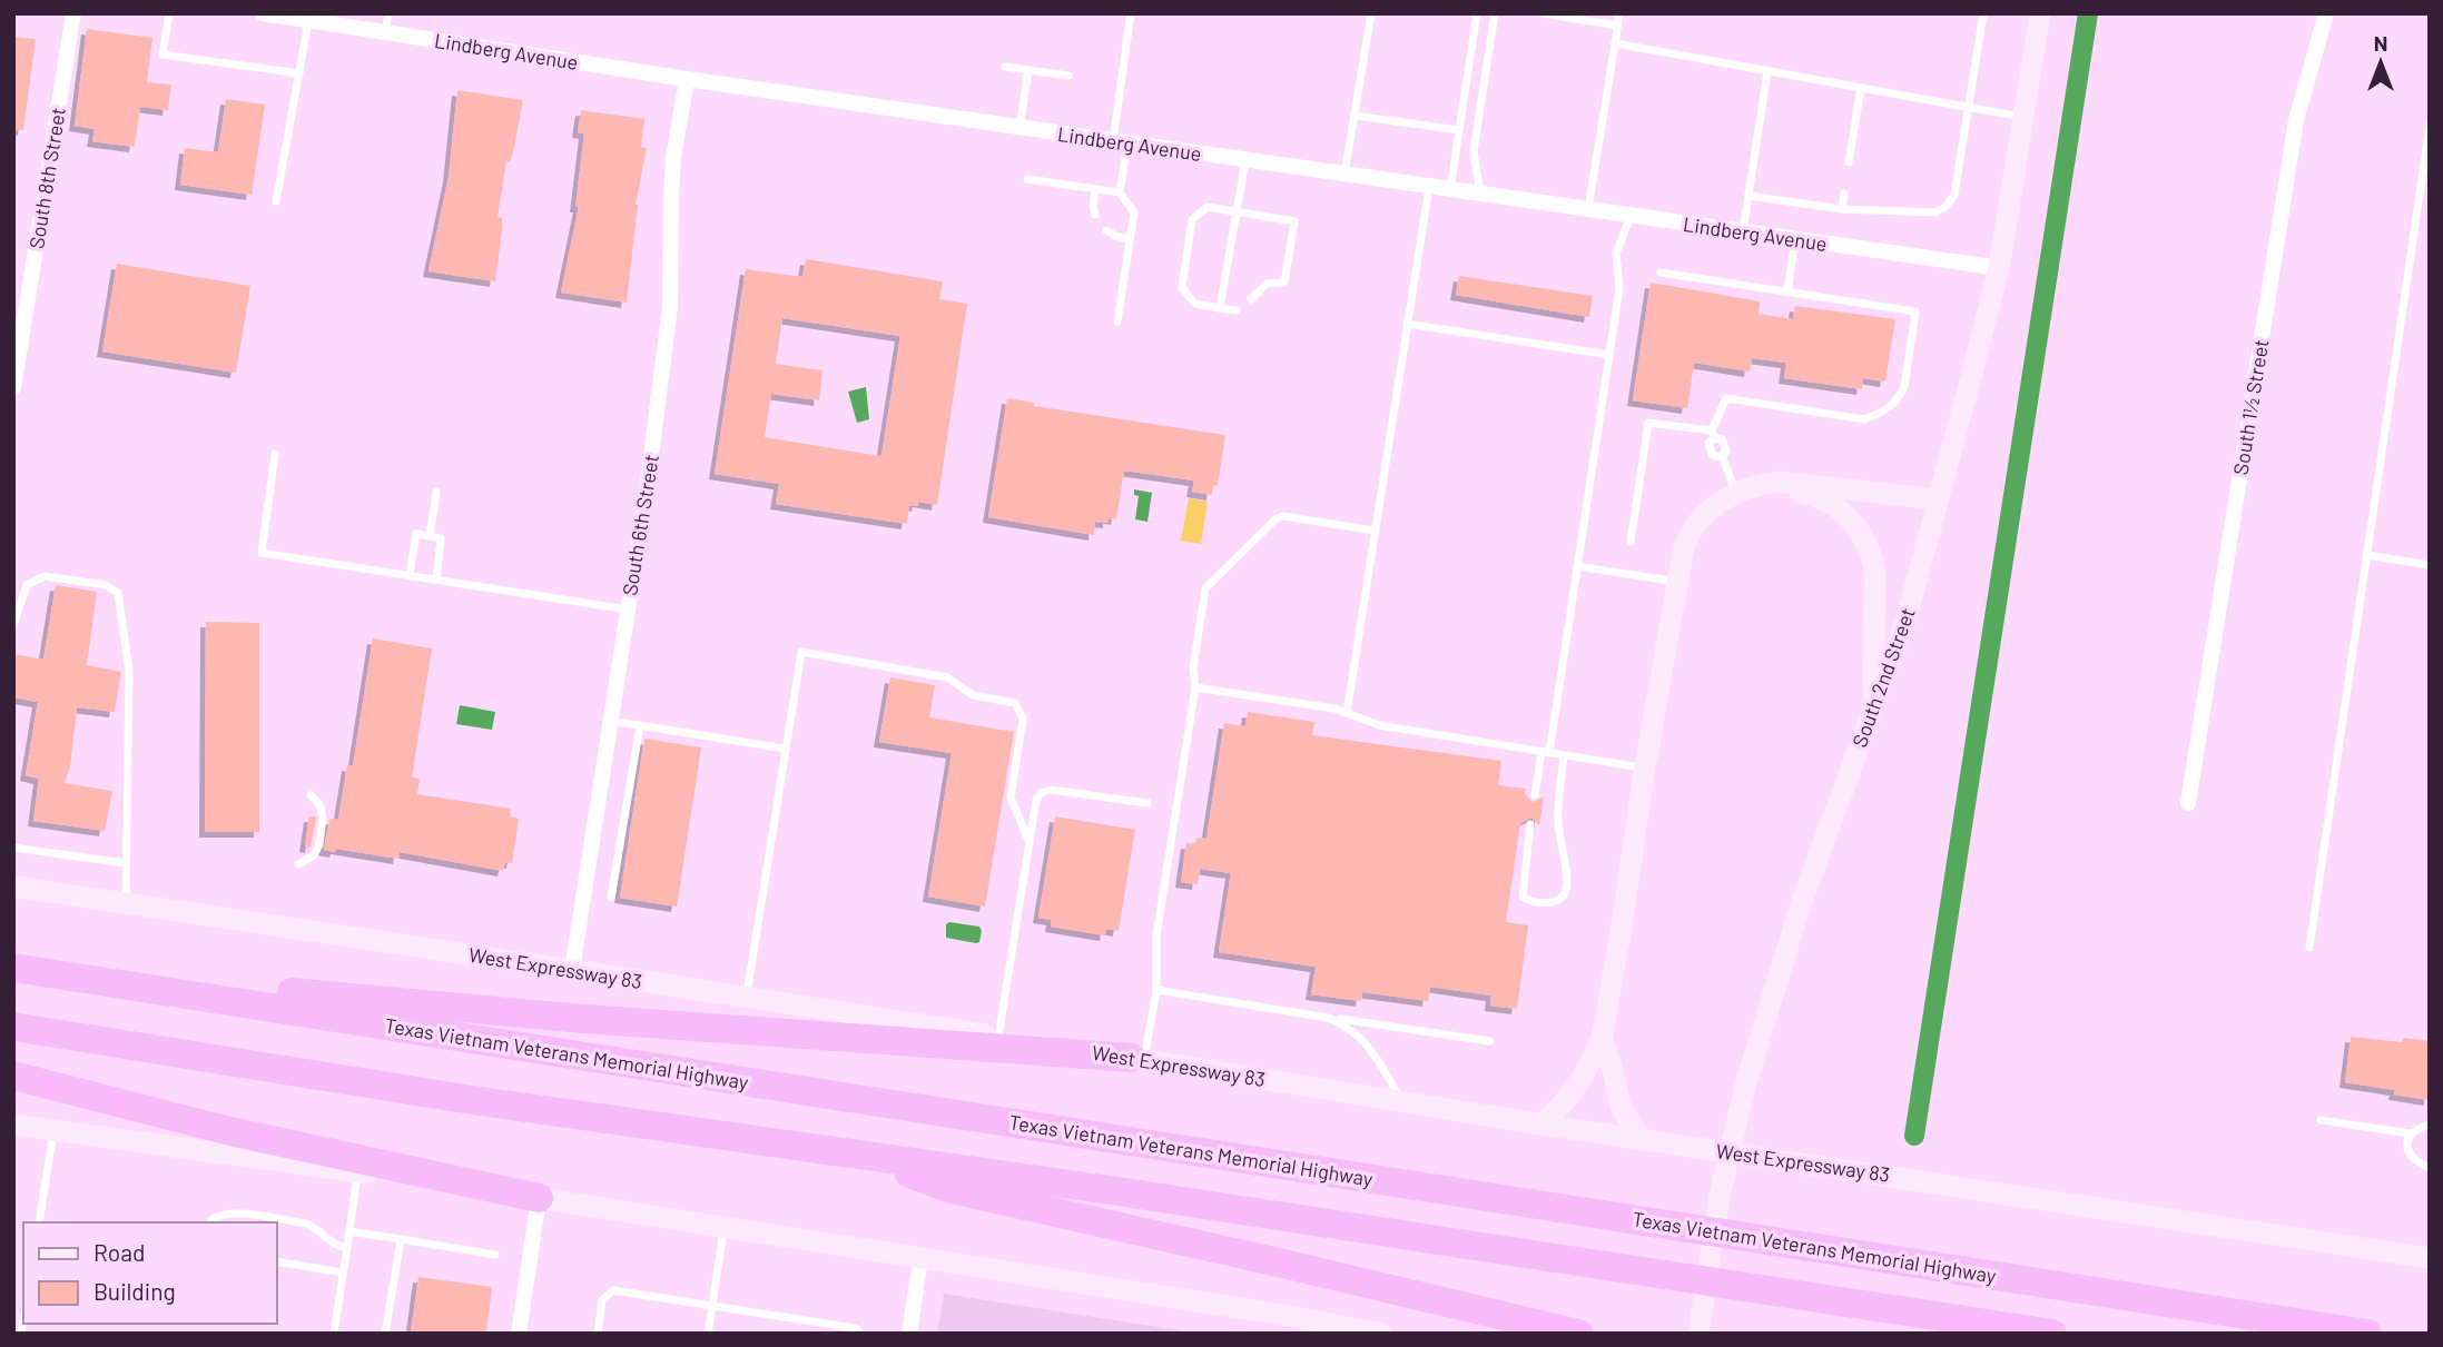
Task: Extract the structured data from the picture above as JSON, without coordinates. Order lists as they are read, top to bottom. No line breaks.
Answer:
{"streets":{"highway":["Texas Vietnam Veterans Memorial Highway"],"main road":["South 2nd Street","West Expressway 83"],"street":["Lindberg Avenue","South 8th Street","South 1½ Street","South 6th Street"]},"crossings":[["Lindberg Avenue","South 6th Street"],["Lindberg Avenue","South 2nd Street"],["South 6th Street","West Expressway 83"]],"legend":["Road","Building"],"north":"top"}
